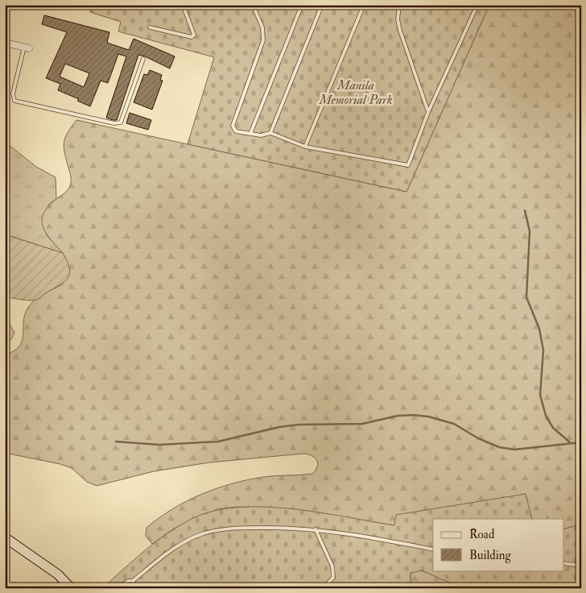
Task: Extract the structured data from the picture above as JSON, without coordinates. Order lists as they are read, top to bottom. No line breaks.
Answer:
{"parks":["Manila Memorial Park"],"legend":["Road","Building"]}
